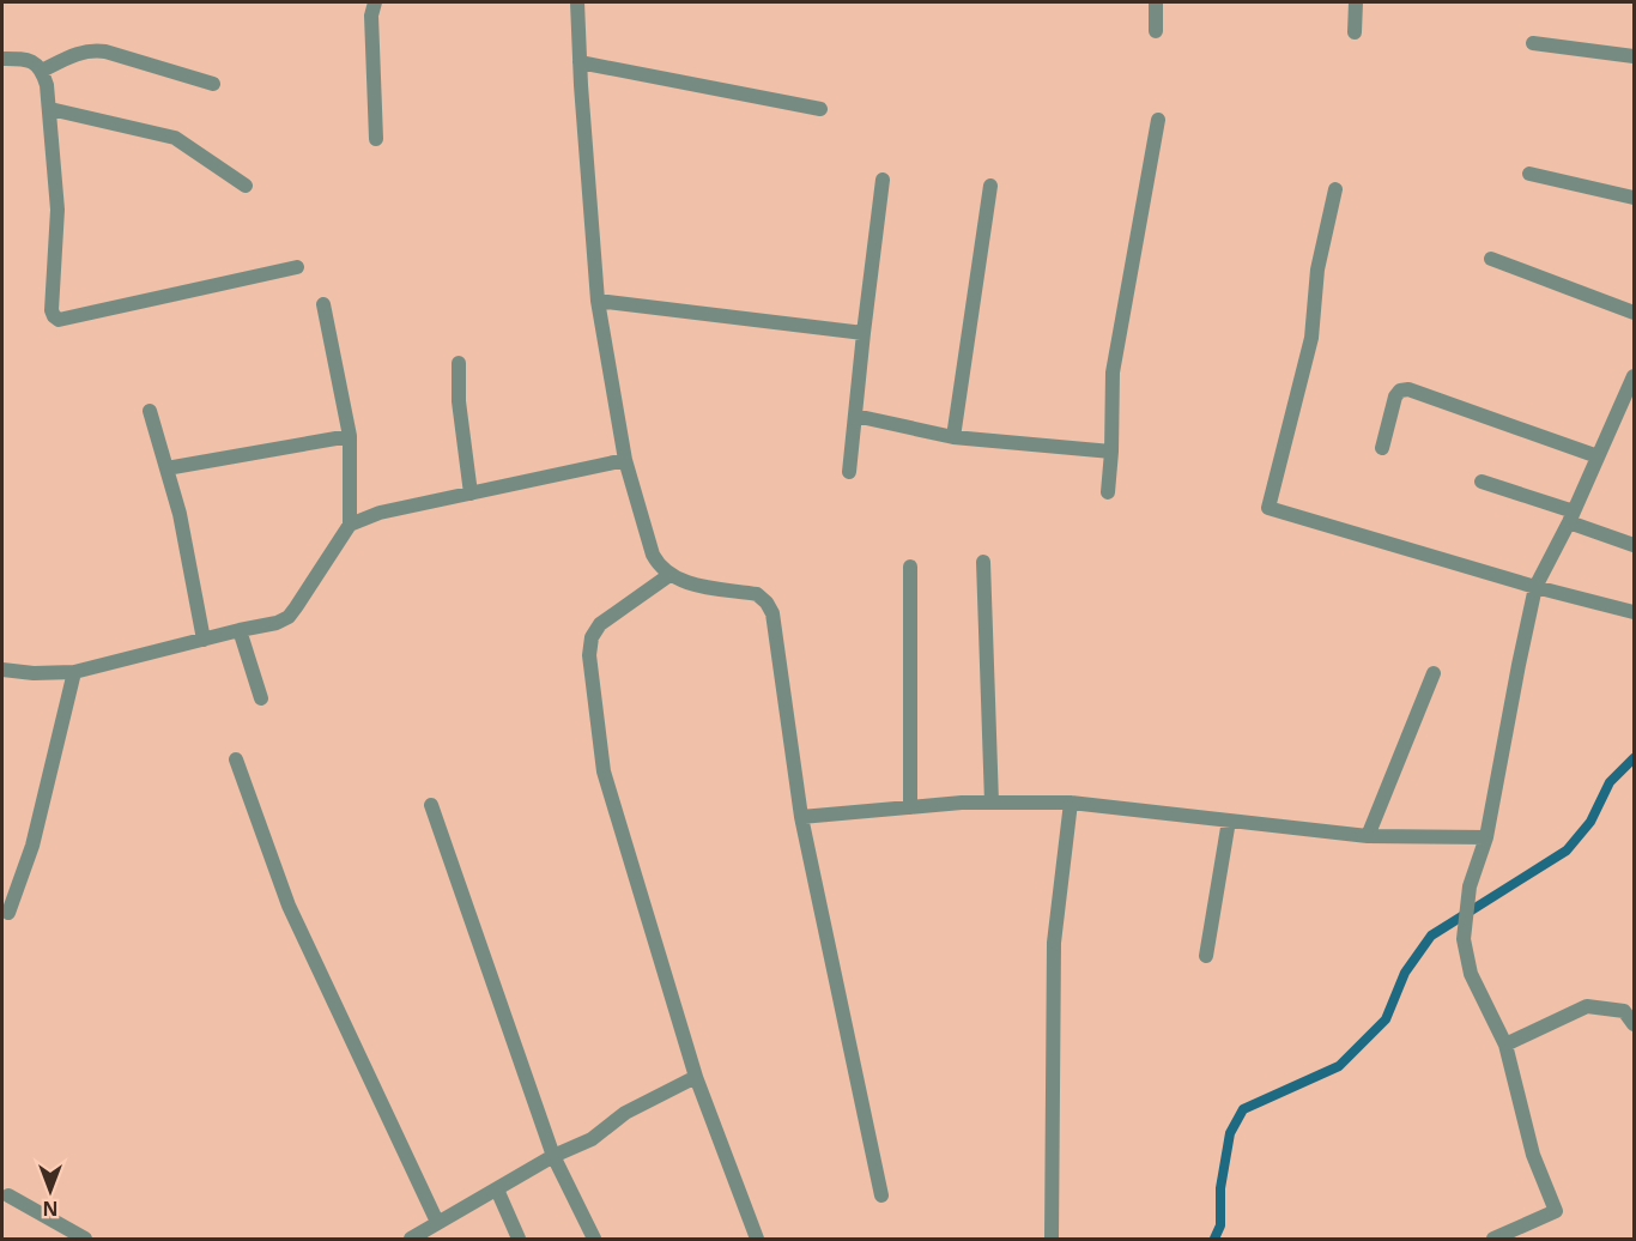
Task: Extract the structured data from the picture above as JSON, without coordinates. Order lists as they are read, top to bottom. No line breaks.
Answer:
{"north":"bottom"}
